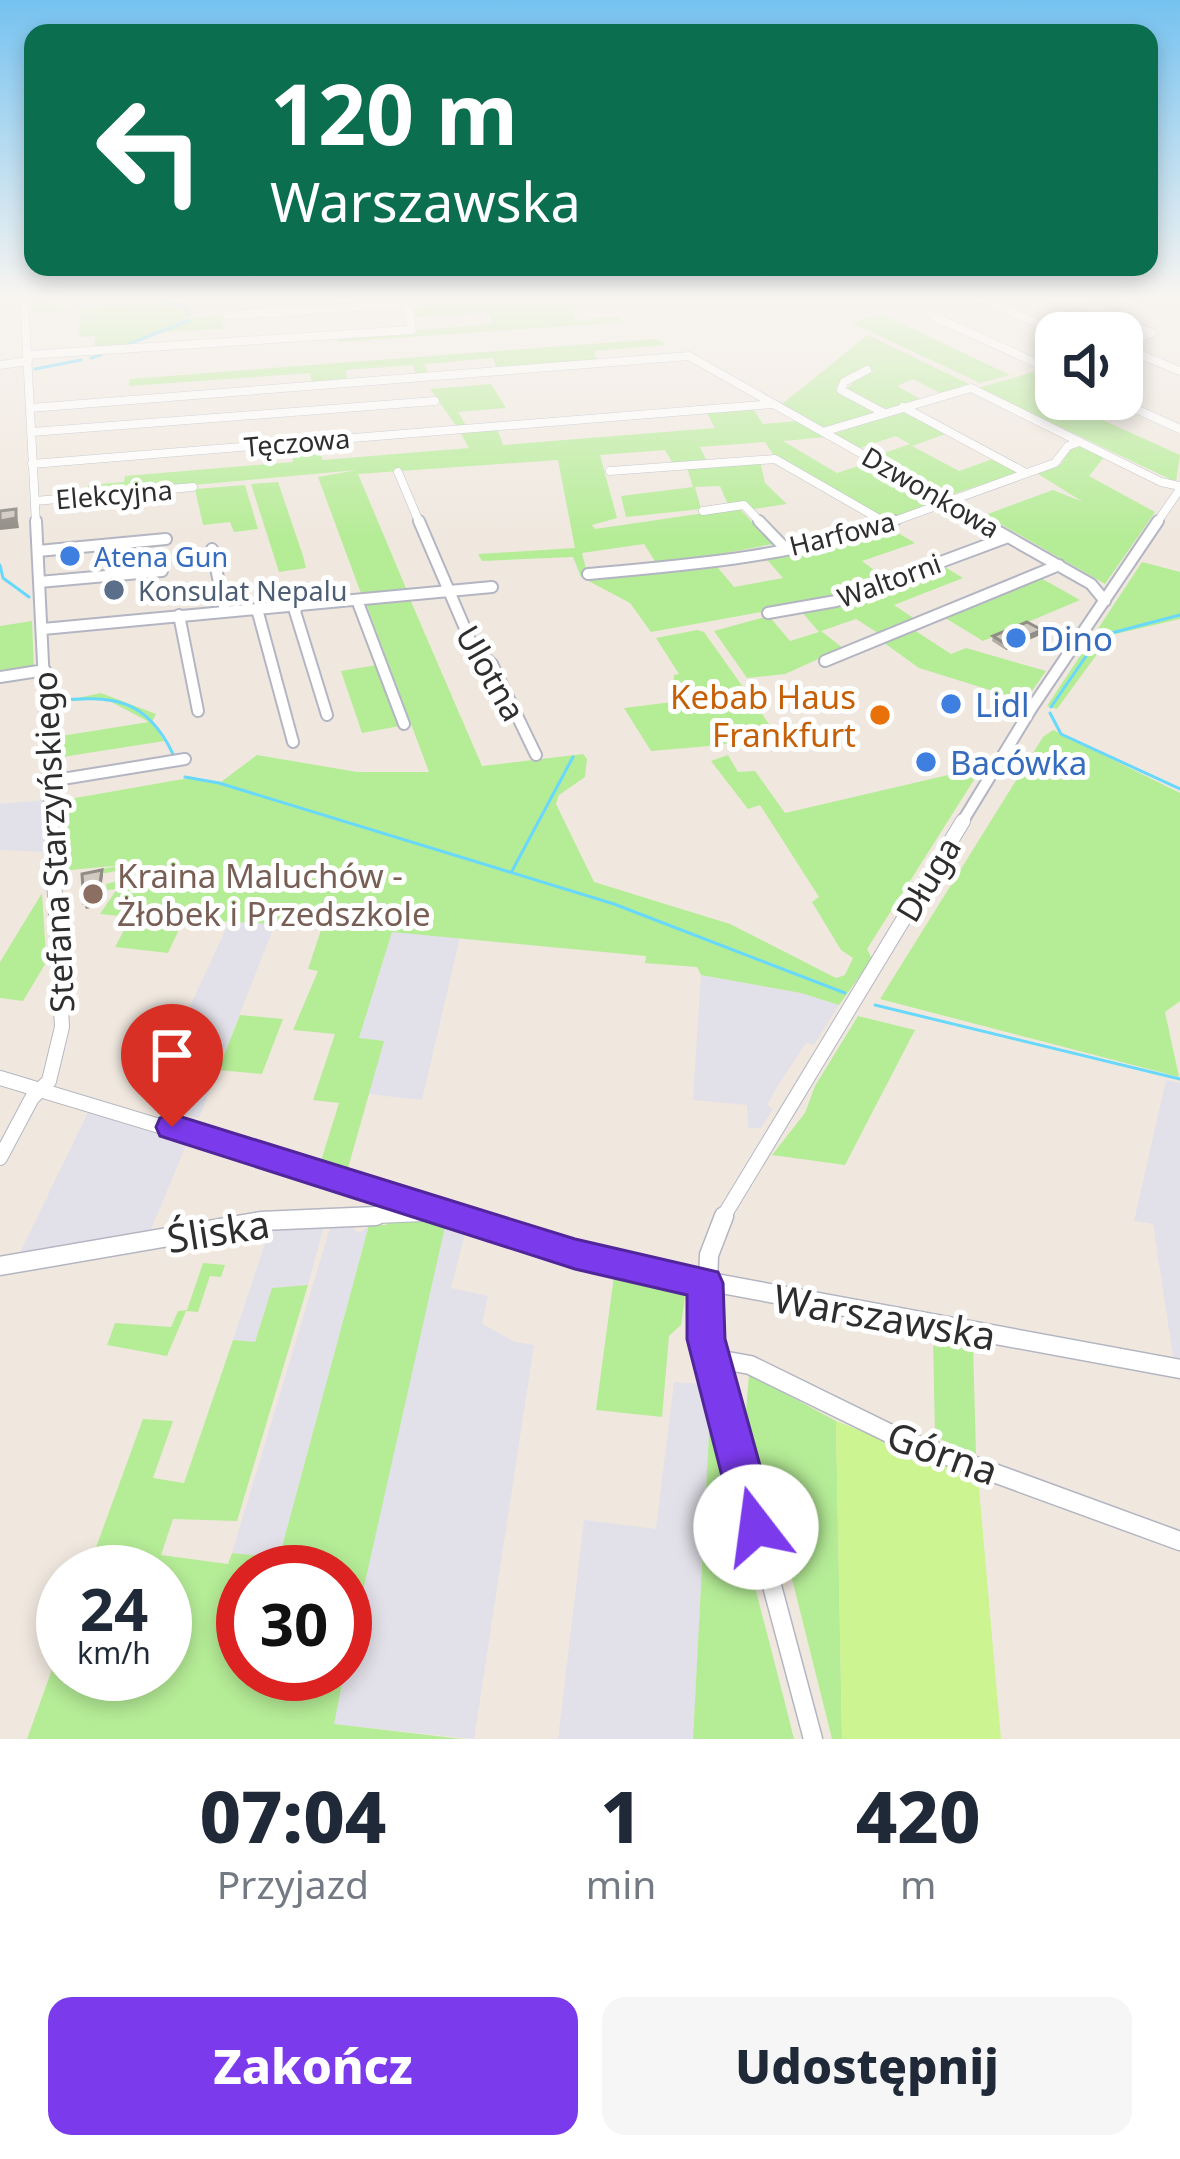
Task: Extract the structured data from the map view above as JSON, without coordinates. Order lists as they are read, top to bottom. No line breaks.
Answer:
{"streets":{"street":["Tęczowa","Dzwonkowa","Elekcyjna","Harfowa","Waltorni","Ulotna","Stefana Starzyńskiego","Długa","Śliska","Warszawska","Górna"]},"crossings":[["Tęczowa","Dzwonkowa"],["Tęczowa","Stefana Starzyńskiego"],["Dzwonkowa","Harfowa"],["Dzwonkowa","Waltorni"],["Dzwonkowa","Stefana Starzyńskiego"],["Dzwonkowa","Długa"],["Elekcyjna","Stefana Starzyńskiego"],["Stefana Starzyńskiego","Warszawska"],["Długa","Warszawska"],["Długa","Górna"],["Śliska","Warszawska"]],"places":["Atena Gun","Konsulat Nepalu","Dino","Lidl","Kebab Haus Frankfurt","Bacówka","Kraina Maluchów - Żłobek i Przedszkole"],"page":{"turn":["120 m","Warszawska"],"speed":"24 km/h","limit":"30","eta":["07:04","Przyjazd","1","min","420","m"],"buttons":["Zakończ","Udostępnij"]}}
